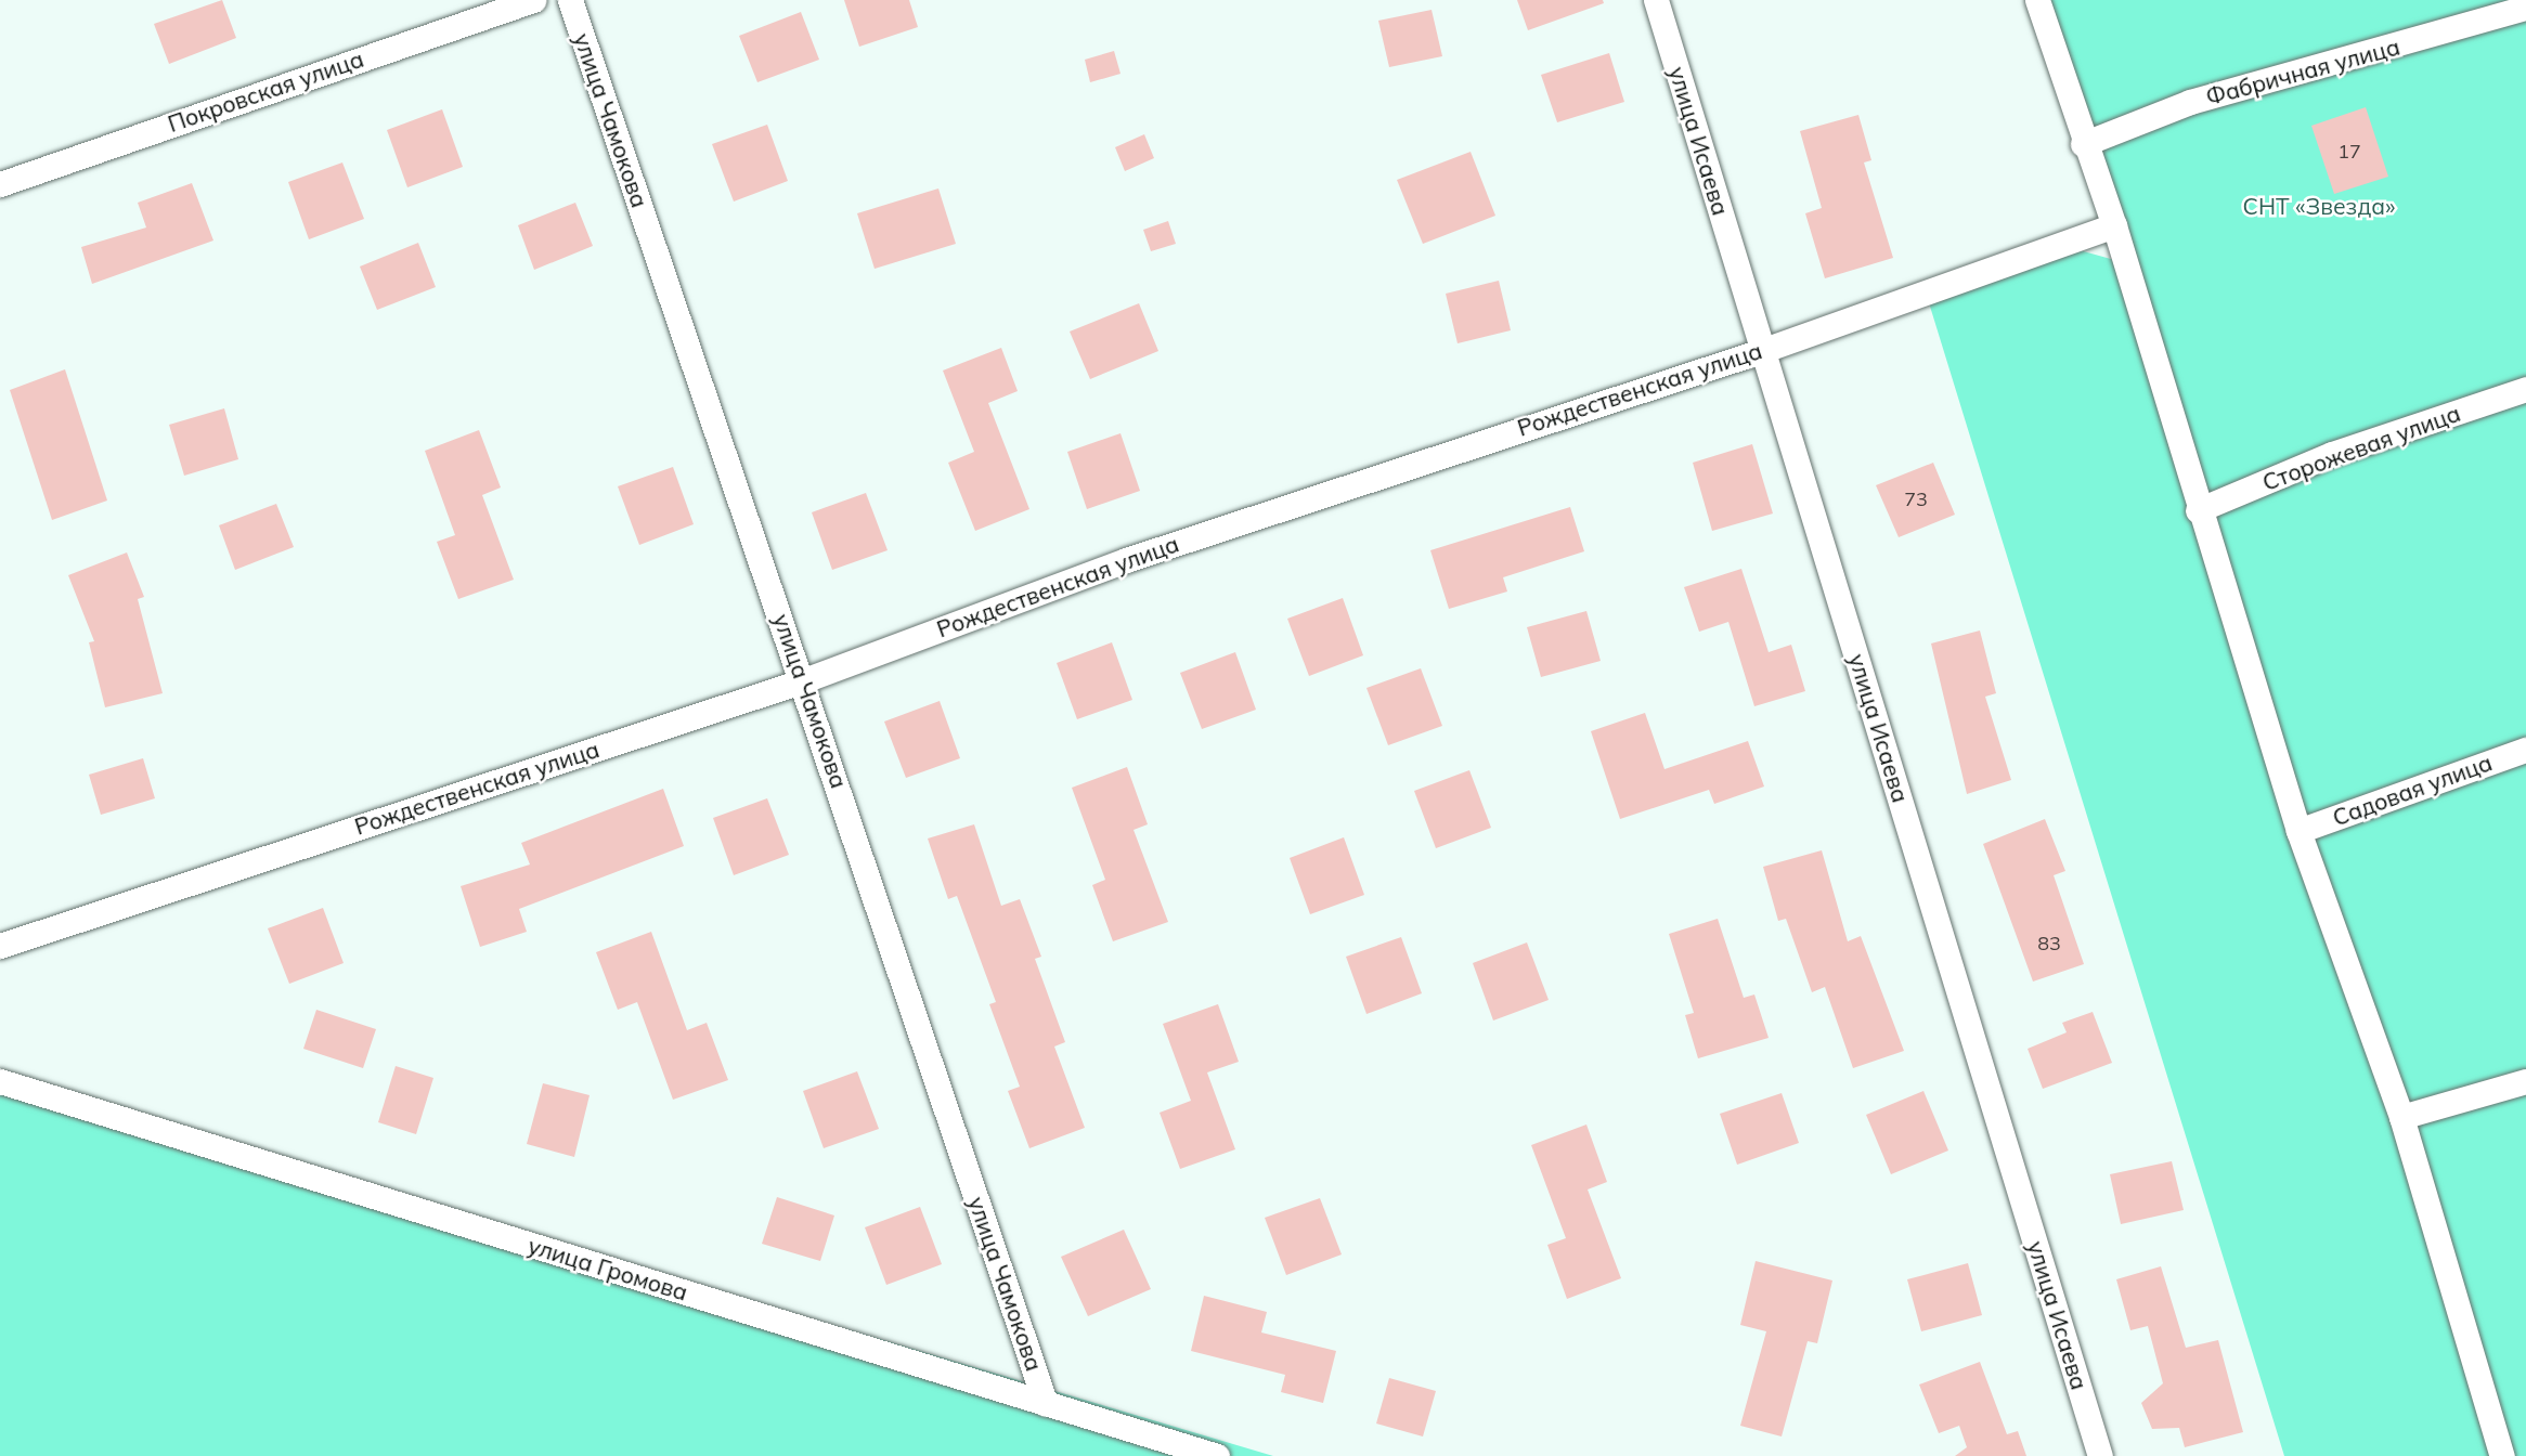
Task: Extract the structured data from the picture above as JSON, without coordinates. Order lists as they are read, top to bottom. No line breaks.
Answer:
{"streets":{"street":["Фабричная улица","Покровская улица","улица Чамокова","улица Исаева","Рождественская улица","Сторожевая улица","Садовая улица","улица Громова"]},"crossings":[["улица Чамокова","Рождественская улица"],["улица Чамокова","улица Громова"],["улица Исаева","Рождественская улица"]],"parks":["СНТ «Звезда»"],"house_numbers":["17","73","83"]}
